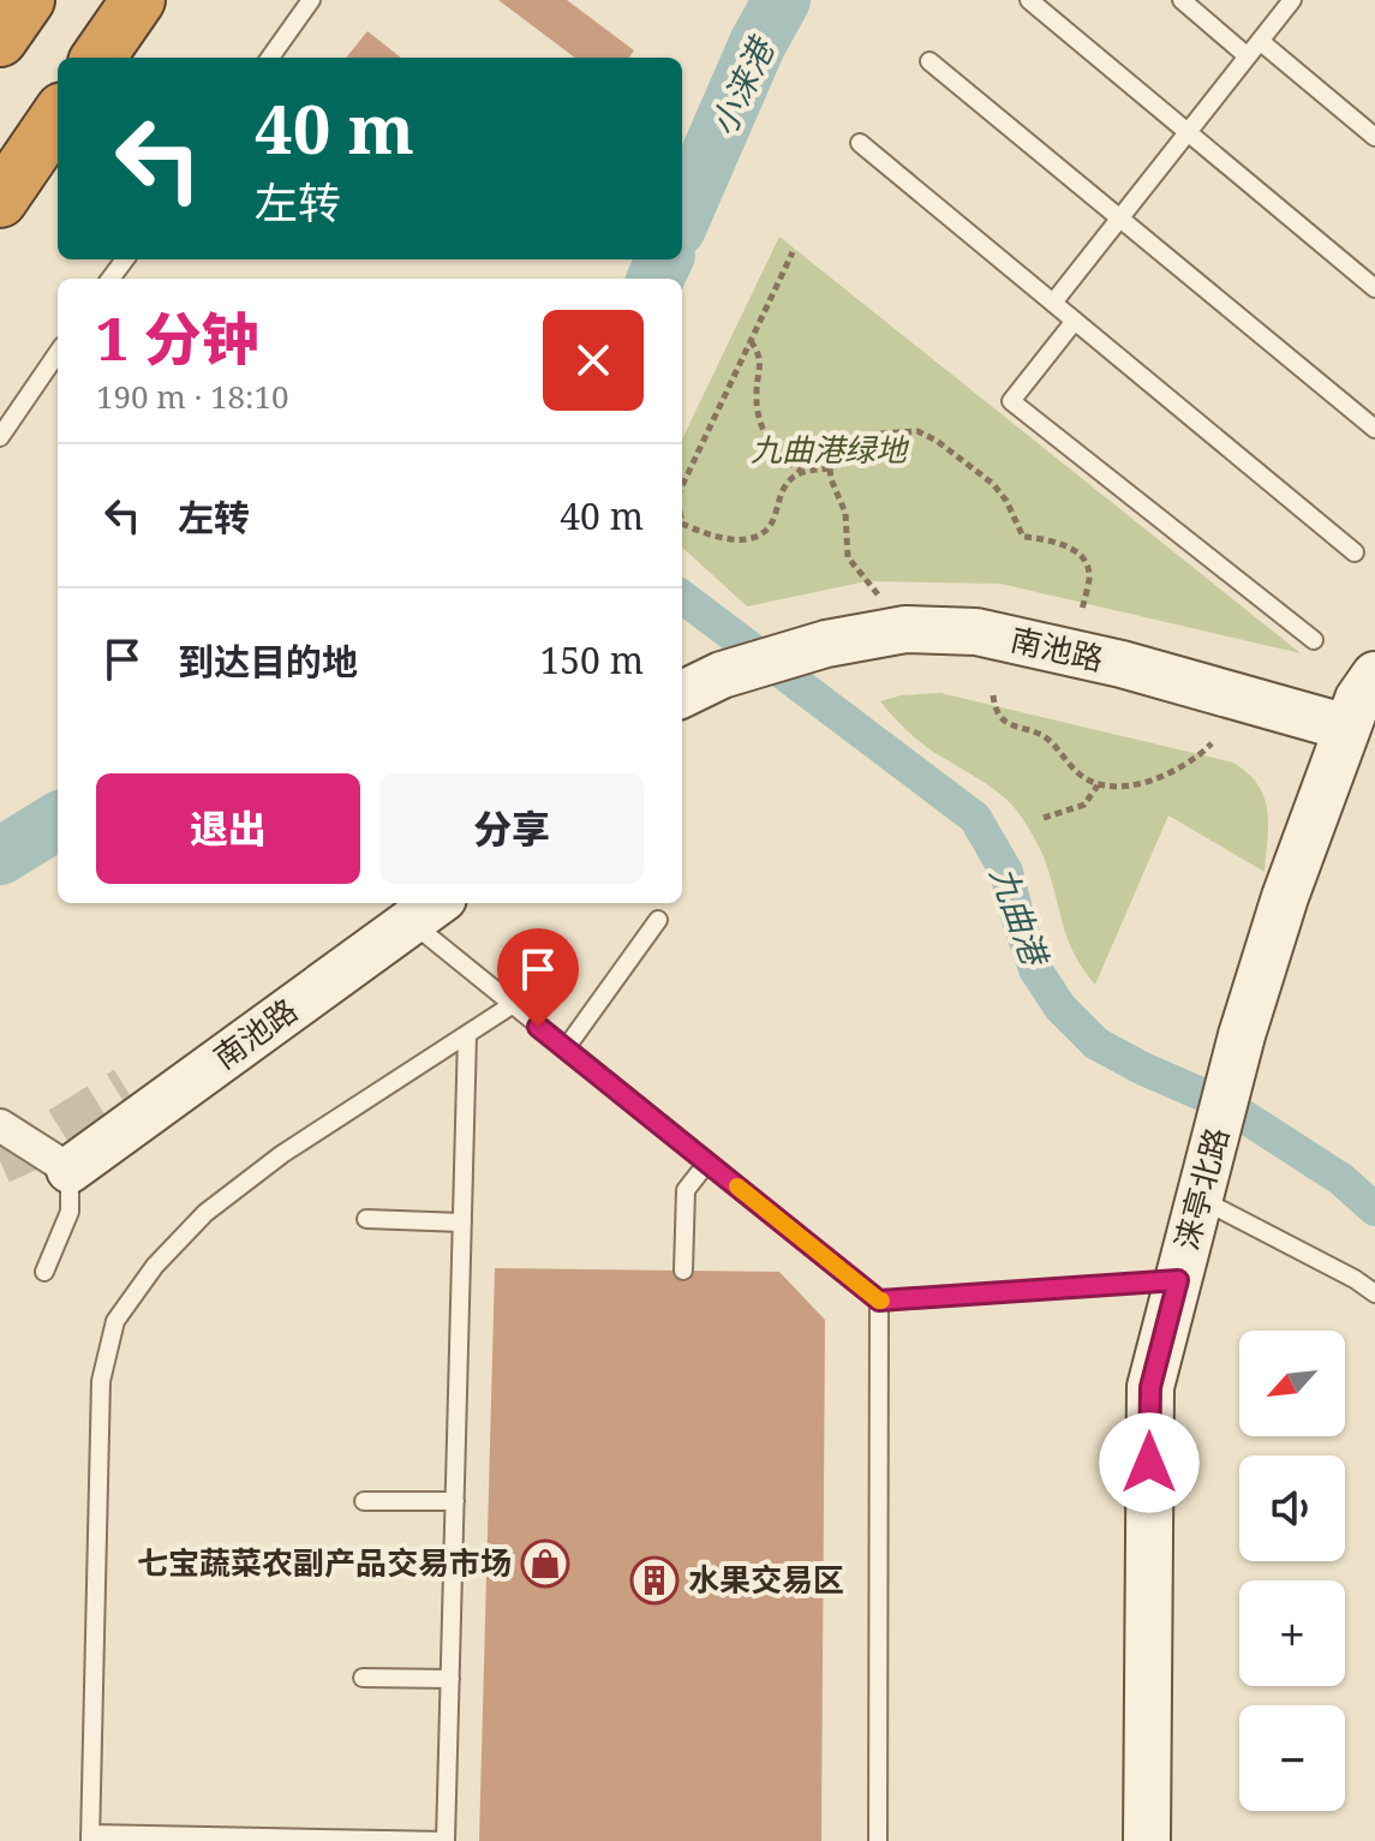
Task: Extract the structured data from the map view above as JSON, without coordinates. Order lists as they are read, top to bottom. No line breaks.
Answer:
{"streets":{"street":["南池路","涞亭北路"]},"crossings":[["南池路","涞亭北路"]],"water":["小涞港","九曲港"],"parks":["九曲港绿地"],"places":{"shop":["七宝蔬菜农副产品交易市场"],"building":["水果交易区"]},"north":"bottom left","page":{"turn":["40 m","左转"],"heading":["1 分钟","190 m · 18:10"],"list":[{"name":"左转","value":"40 m"},{"name":"到达目的地","value":"150 m"}],"buttons":["退出","分享"],"map_buttons":["+","−"]}}
